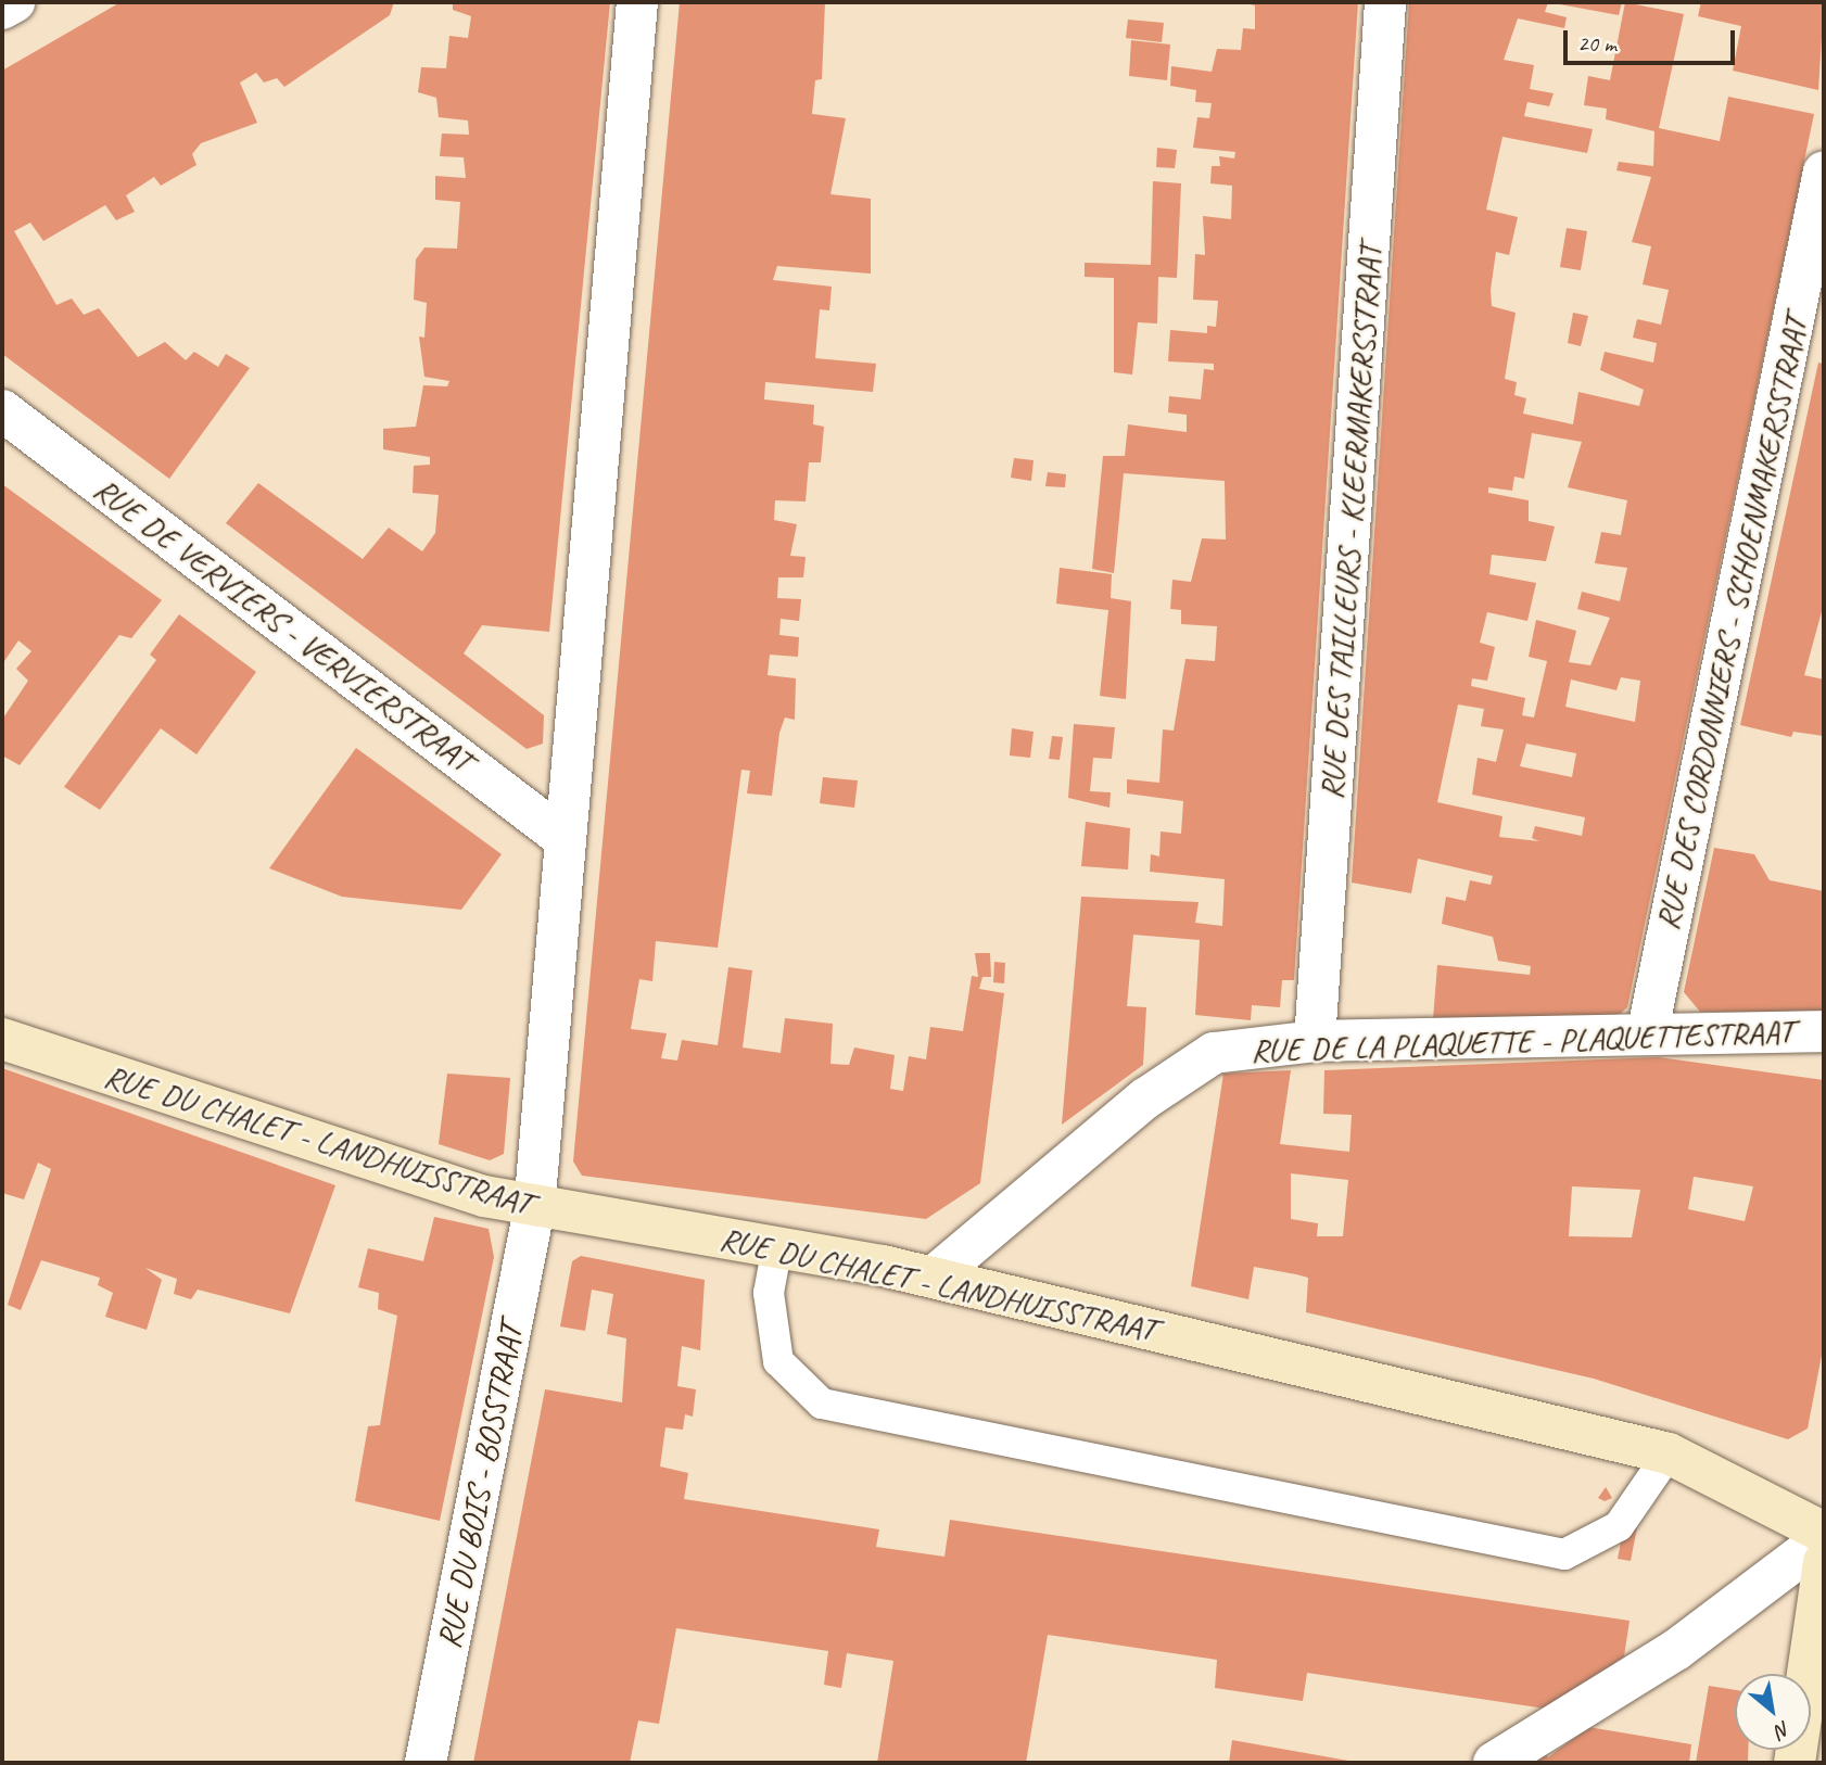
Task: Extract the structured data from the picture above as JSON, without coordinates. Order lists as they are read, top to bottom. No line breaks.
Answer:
{"streets":{"street":["RUE DES TAILLEURS - KLEERMAKERSSTRAAT","RUE DES CORDONNIERS - SCHOENMAKERSSTRAAT","RUE DE VERVIERS - VERVIERSTRAAT","RUE DE LA PLAQUETTE - PLAQUETTESTRAAT","RUE DU CHALET - LANDHUISSTRAAT","RUE DU BOIS - BOSSTRAAT"]},"crossings":[["RUE DES TAILLEURS - KLEERMAKERSSTRAAT","RUE DE LA PLAQUETTE - PLAQUETTESTRAAT"],["RUE DES CORDONNIERS - SCHOENMAKERSSTRAAT","RUE DE LA PLAQUETTE - PLAQUETTESTRAAT"],["RUE DE VERVIERS - VERVIERSTRAAT","RUE DU BOIS - BOSSTRAAT"],["RUE DE LA PLAQUETTE - PLAQUETTESTRAAT","RUE DU CHALET - LANDHUISSTRAAT"],["RUE DU CHALET - LANDHUISSTRAAT","RUE DU BOIS - BOSSTRAAT"]],"scale_bar":"20 m","north":"bottom right"}
